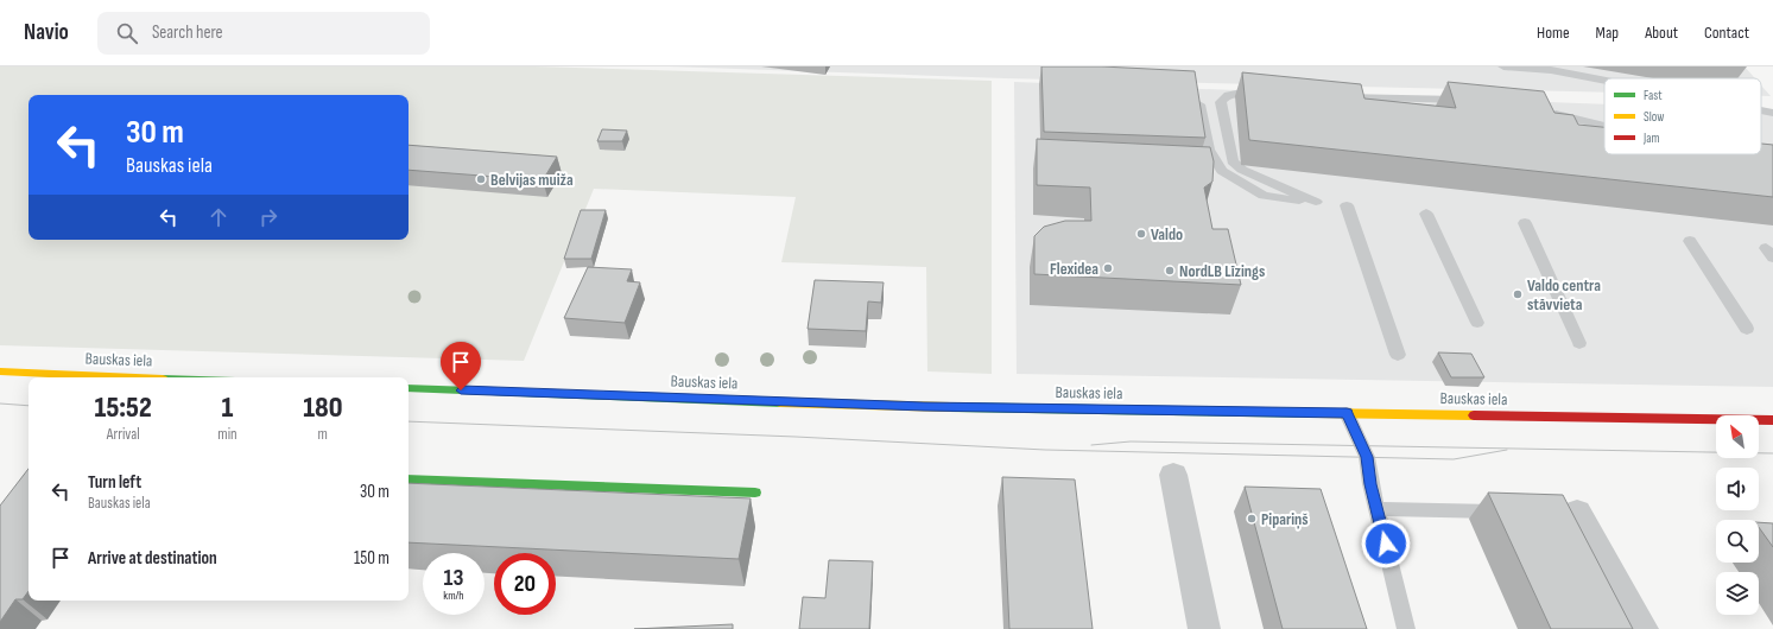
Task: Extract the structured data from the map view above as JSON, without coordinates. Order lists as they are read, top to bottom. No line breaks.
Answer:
{"streets":{"street":["Bauskas iela"]},"places":["Belvijas muiža","Valdo","Flexidea","NordLB Līzings","Valdo centra stāvvieta","Pipariņš"],"legend":["Fast","Slow","Jam"],"north":"top left","page":{"header":"Navio","search":"Search here","nav":["Home","Map","About","Contact"],"turn":["30 m","Bauskas iela"],"eta":["15:52","Arrival","1","min","180","m"],"list":[{"name":"Turn left","note":"Bauskas iela","value":"30 m"},{"name":"Arrive at destination","value":"150 m"}],"speed":"13 km/h","limit":"20"}}
